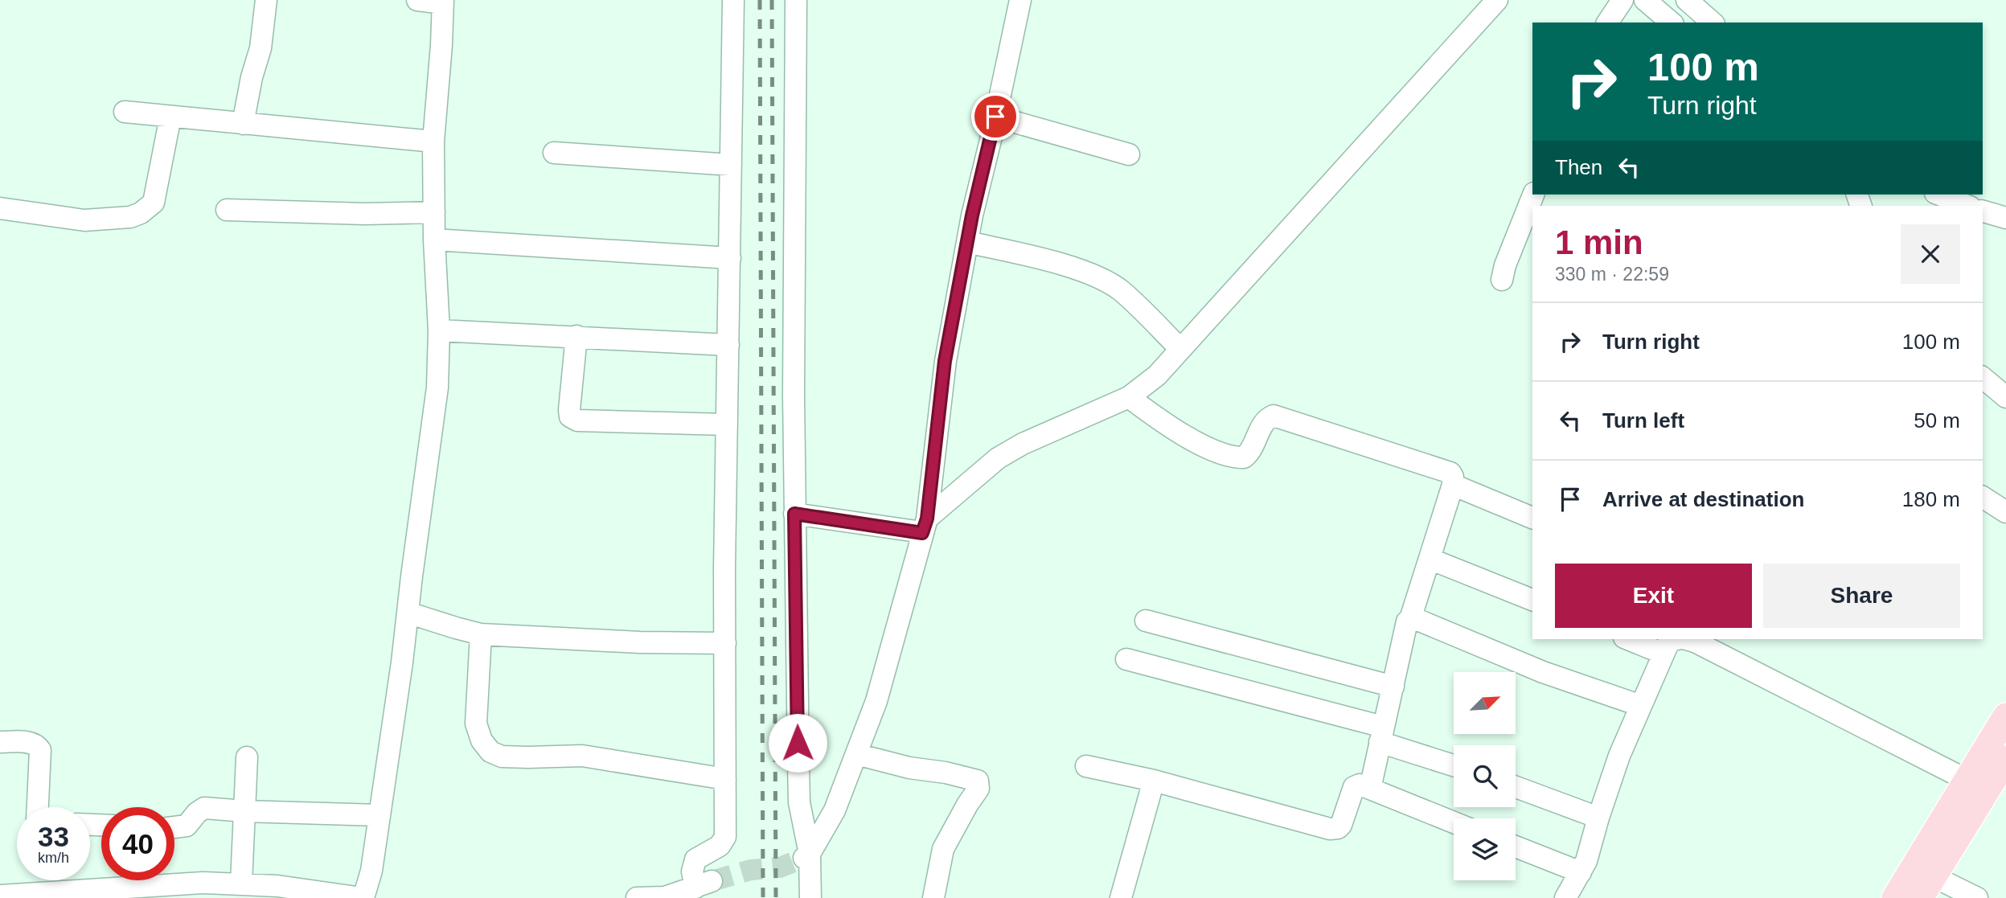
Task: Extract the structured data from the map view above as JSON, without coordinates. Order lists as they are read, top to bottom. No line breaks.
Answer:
{"north":"top right","page":{"turn":["100 m","Turn right"],"then":"Then","heading":["1 min","330 m · 22:59"],"list":[{"name":"Turn right","value":"100 m"},{"name":"Turn left","value":"50 m"},{"name":"Arrive at destination","value":"180 m"}],"buttons":["Exit","Share"],"speed":"33 km/h","limit":"40"}}
